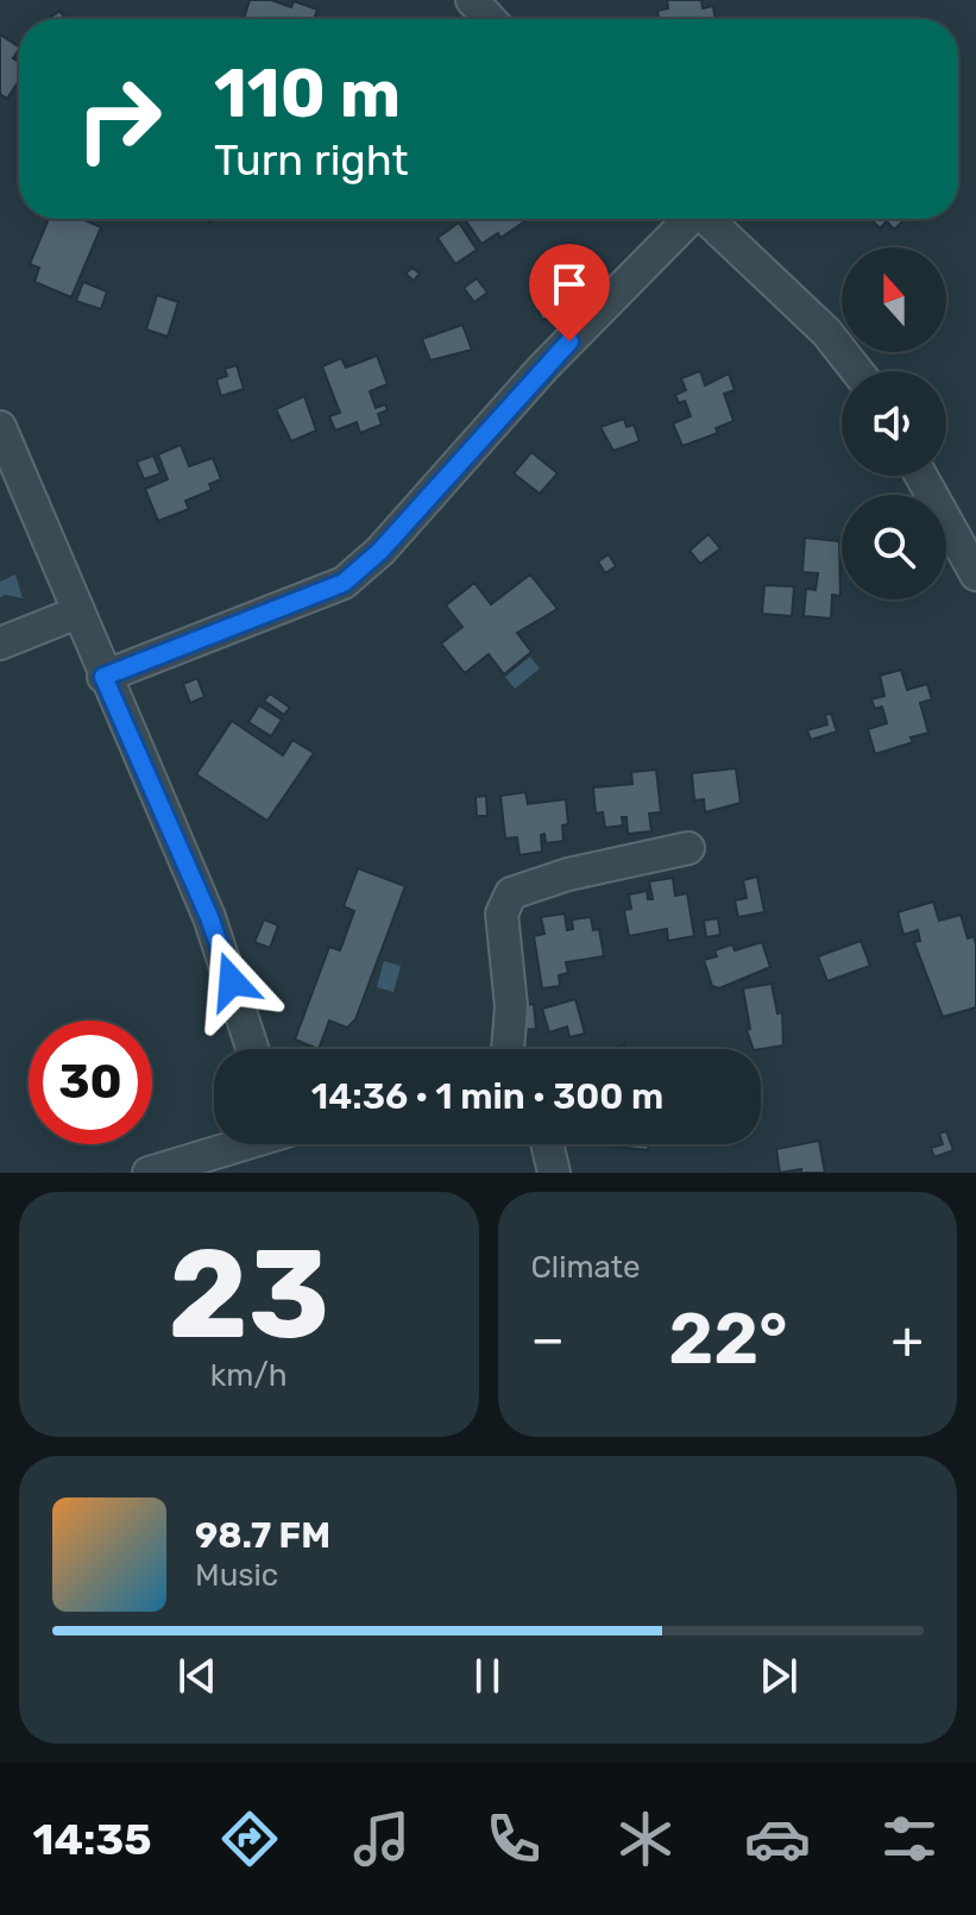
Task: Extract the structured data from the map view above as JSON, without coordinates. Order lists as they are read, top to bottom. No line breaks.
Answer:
{"north":"top","page":{"turn":["110 m","Turn right"],"limit":"30","trip":"14:36 · 1 min · 300 m","tile":[["23","km/h"],"Climate"],"heat":["−","22°","+"],"song":["98.7 FM","Music"],"tabs":"14:35"}}
